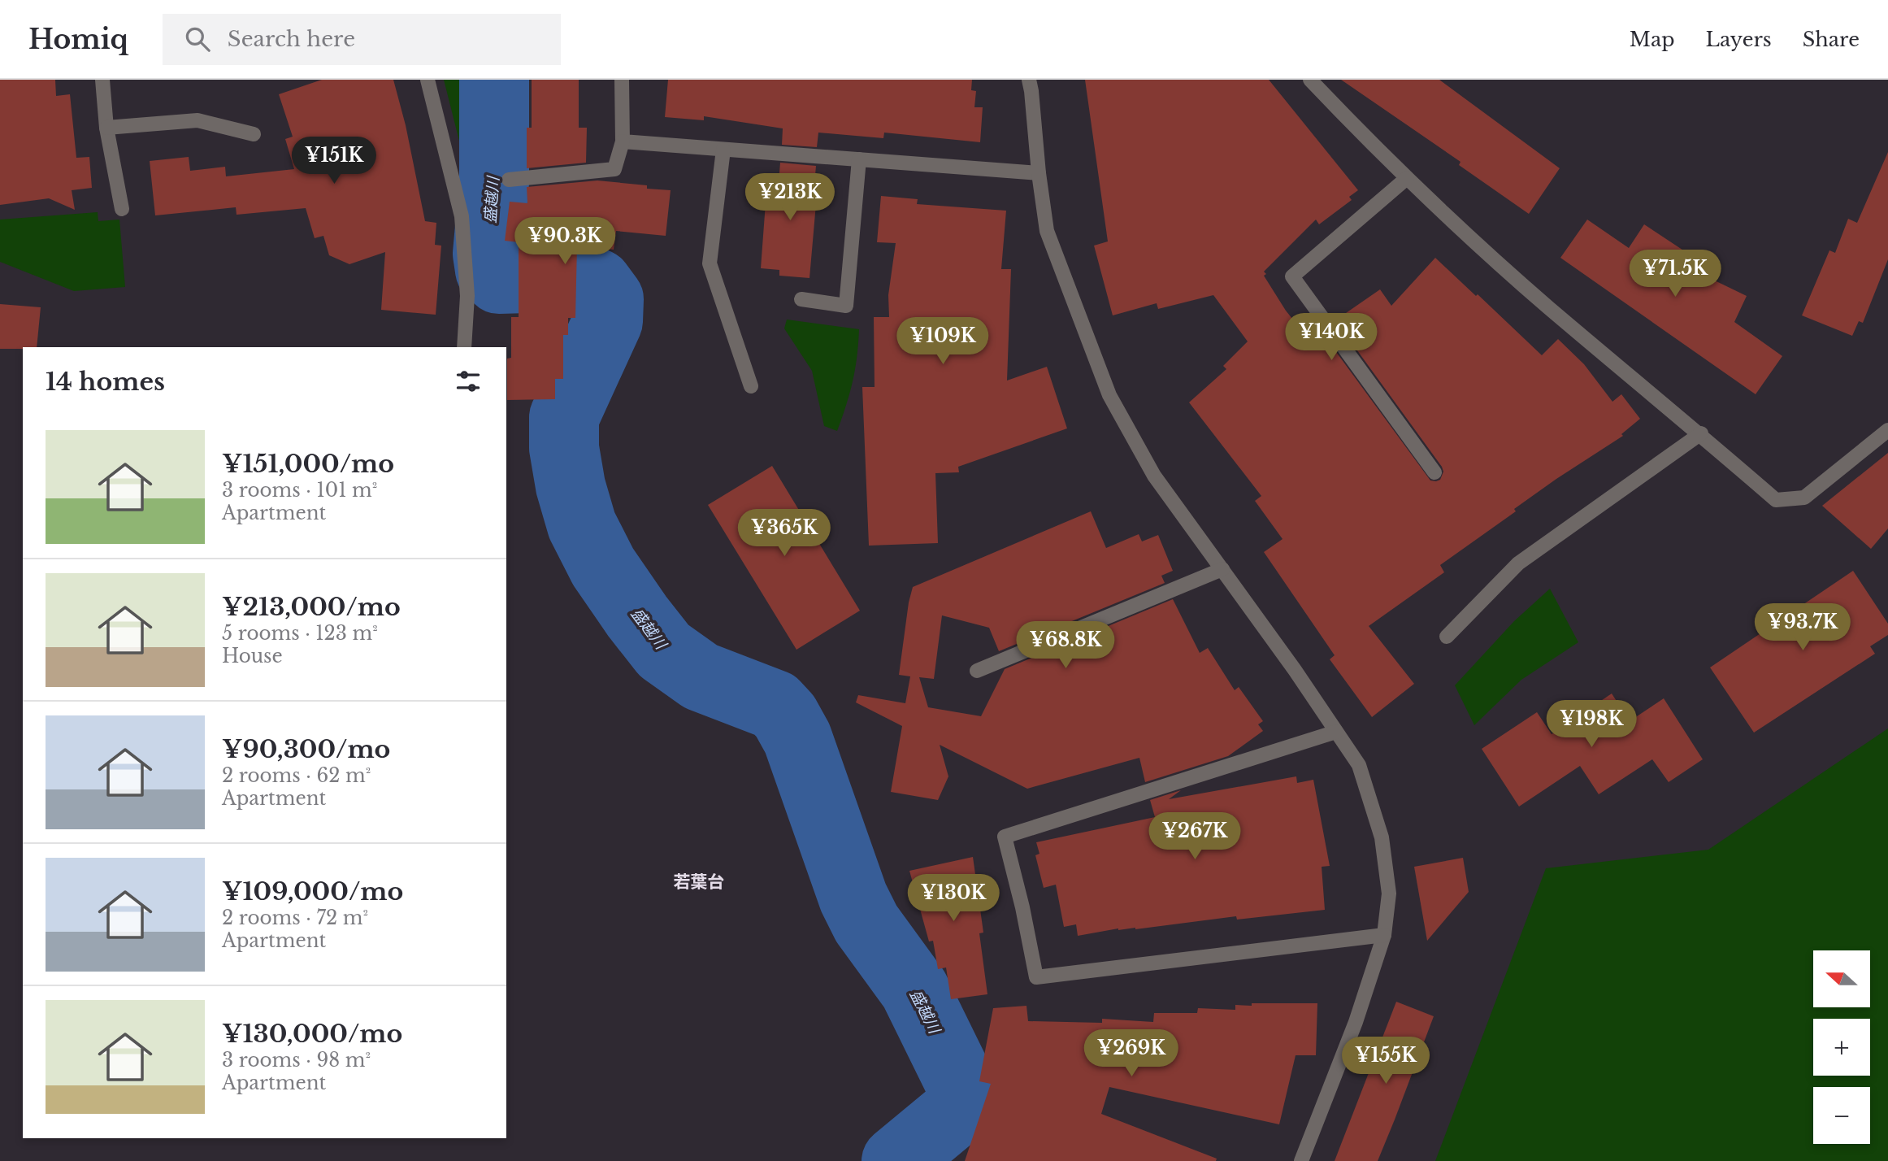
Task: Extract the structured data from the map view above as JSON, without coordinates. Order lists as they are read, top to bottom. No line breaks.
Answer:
{"districts":["若葉台"],"water":["盛越川"],"north":"left","page":{"header":"Homiq","search":"Search here","nav":["Map","Layers","Share"],"price":["¥151K","¥213K","¥90.3K","¥71.5K","¥140K","¥109K","¥365K","¥93.7K","¥68.8K","¥198K","¥267K","¥130K","¥269K","¥155K"],"heading":"14 homes","list":[{"name":"¥151,000/mo","note":"3 rooms · 101 m² · Apartment"},{"name":"¥213,000/mo","note":"5 rooms · 123 m² · House"},{"name":"¥90,300/mo","note":"2 rooms · 62 m² · Apartment"},{"name":"¥109,000/mo","note":"2 rooms · 72 m² · Apartment"},{"name":"¥130,000/mo","note":"3 rooms · 98 m² · Apartment"}],"map_buttons":["+","−"]}}
